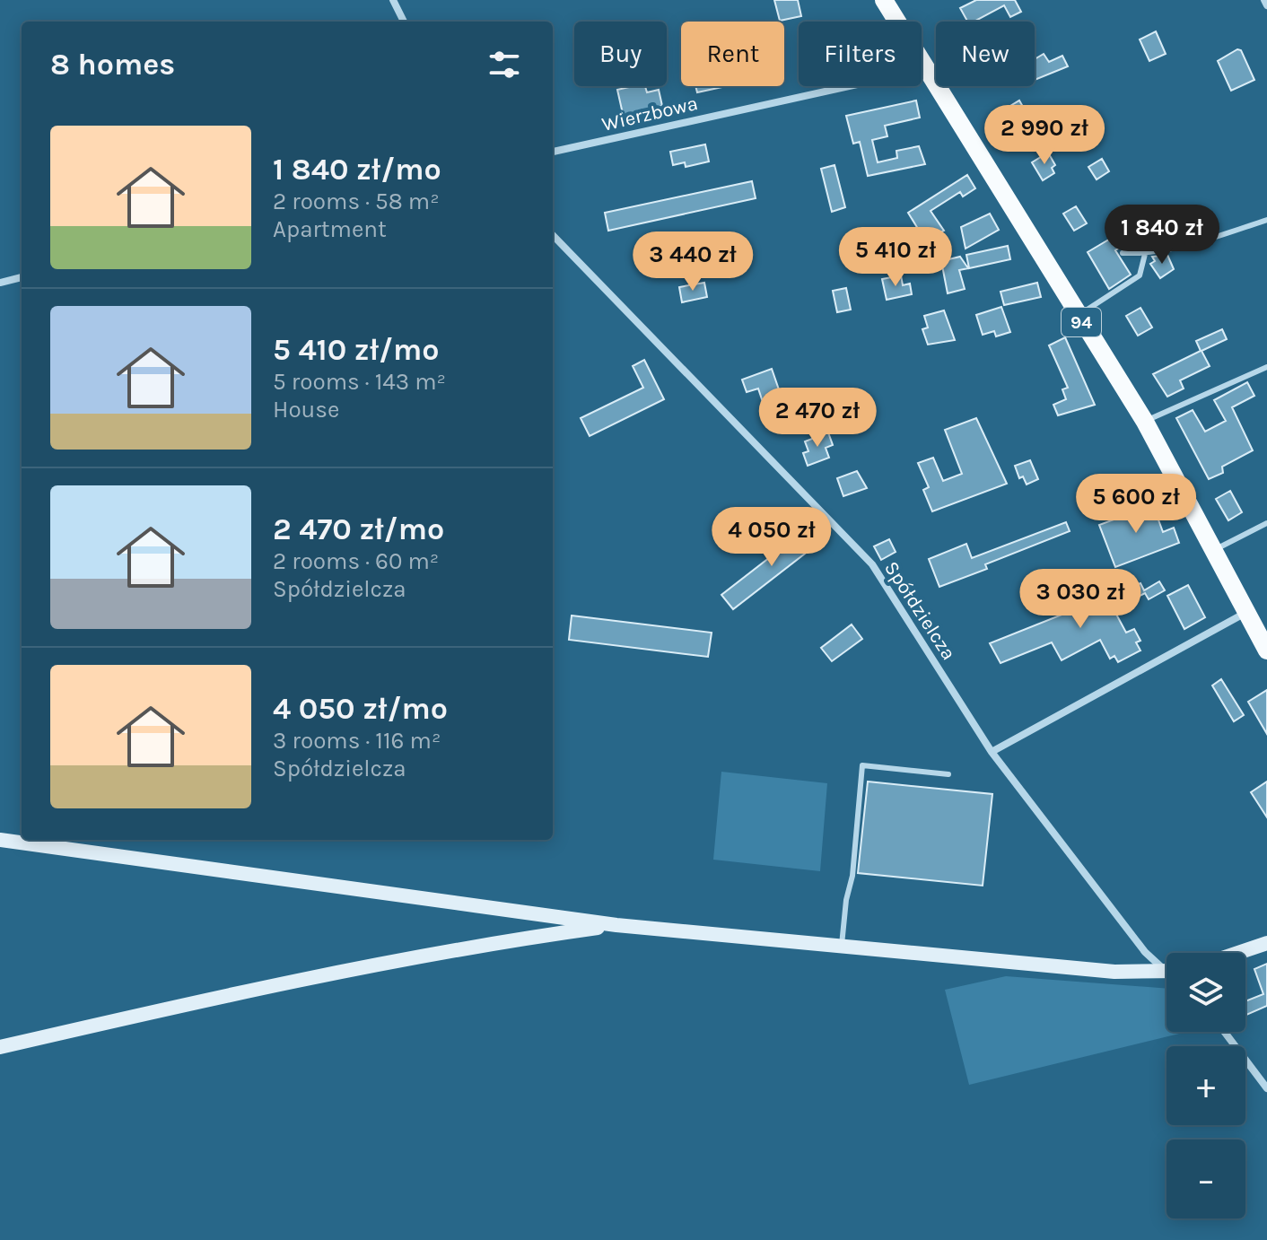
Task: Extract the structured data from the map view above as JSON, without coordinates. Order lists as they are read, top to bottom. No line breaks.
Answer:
{"streets":{"main road":["94"],"street":["Wierzbowa","Spółdzielcza"]},"crossings":[["Wierzbowa","94"]],"page":{"chip":["Buy","Rent","Filters","New"],"heading":"8 homes","price":["2 990 zł","1 840 zł","5 410 zł","3 440 zł","2 470 zł","5 600 zł","4 050 zł","3 030 zł"],"list":[{"name":"1 840 zł/mo","note":"2 rooms · 58 m² · Apartment"},{"name":"5 410 zł/mo","note":"5 rooms · 143 m² · House"},{"name":"2 470 zł/mo","note":"2 rooms · 60 m² · Spółdzielcza"},{"name":"4 050 zł/mo","note":"3 rooms · 116 m² · Spółdzielcza"}],"map_buttons":["+","−"]}}
